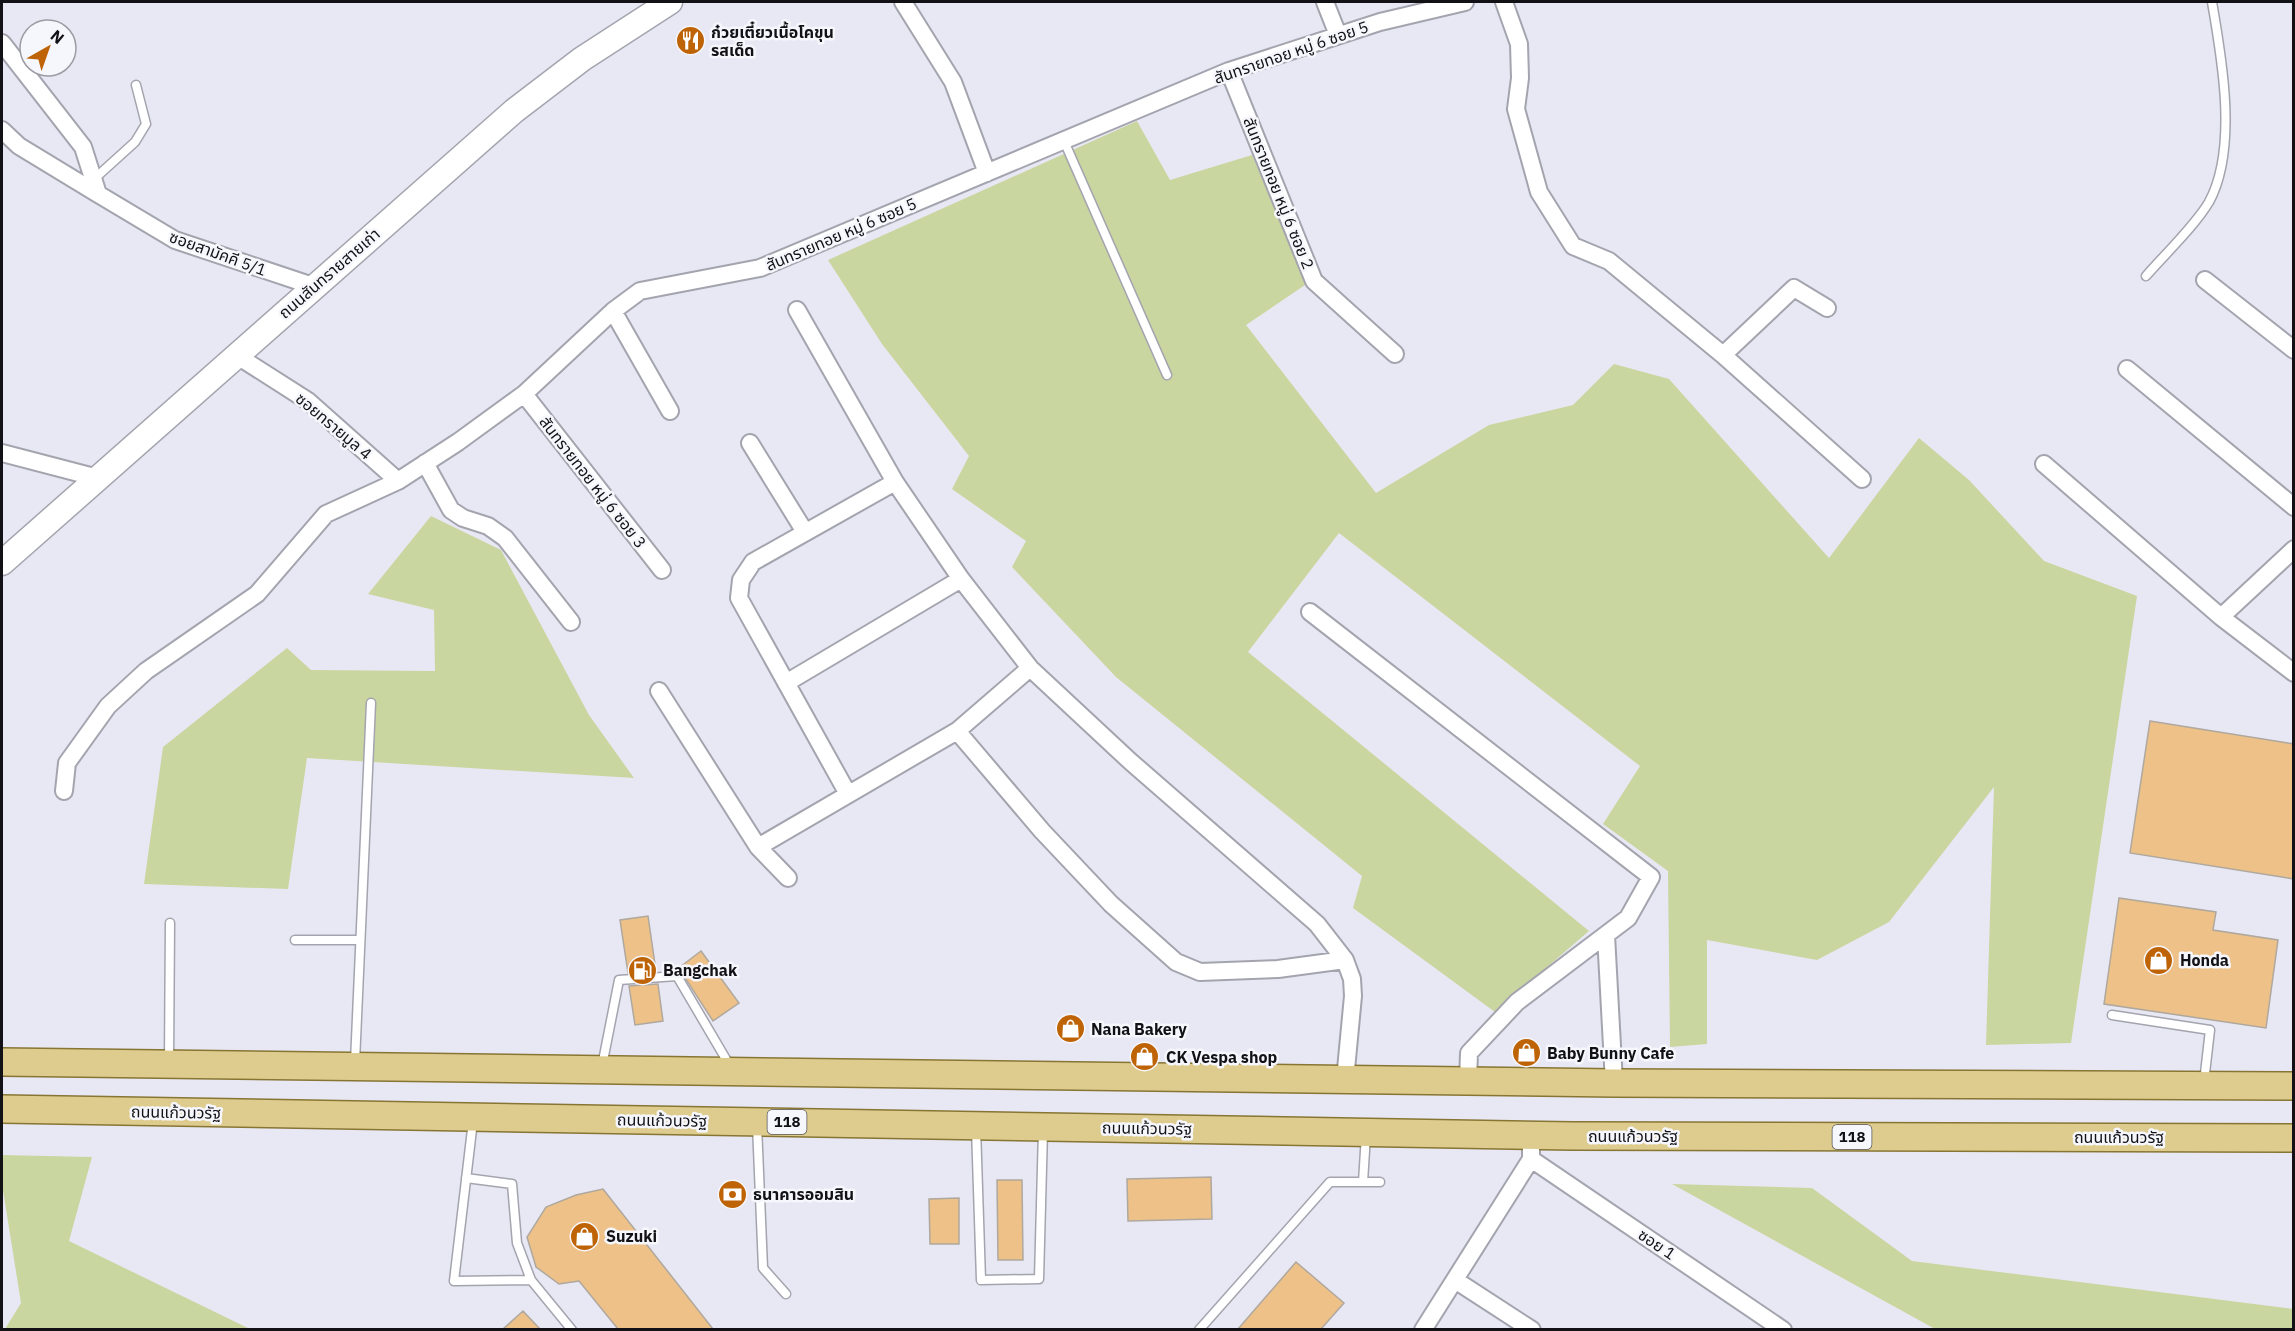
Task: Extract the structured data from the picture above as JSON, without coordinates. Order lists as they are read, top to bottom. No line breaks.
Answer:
{"streets":{"main road":["ถนนสันทรายสายเก่า","ถนนแก้วนวรัฐ","118"],"street":["สันทรายทอย หมู่ 6 ซอย 5","สันทรายทอย หมู่ 6 ซอย 2","ซอยสามัคคี 5/1","ซอยทรายมูล 4","สันทรายทอย หมู่ 6 ซอย 3","ซอย 1"]},"crossings":[["สันทรายทอย หมู่ 6 ซอย 5","สันทรายทอย หมู่ 6 ซอย 2"],["สันทรายทอย หมู่ 6 ซอย 5","ซอยทรายมูล 4"],["สันทรายทอย หมู่ 6 ซอย 5","สันทรายทอย หมู่ 6 ซอย 3"],["ซอยสามัคคี 5/1","ถนนสันทรายสายเก่า"],["ถนนสันทรายสายเก่า","ซอยทรายมูล 4"],["ถนนแก้วนวรัฐ","ซอย 1"]],"places":{"restaurant":["ก๋วยเตี๋ยวเนื้อโคขุน รสเด็ด"],"shop":["Honda","Nana Bakery","Baby Bunny Cafe","CK Vespa shop","Suzuki"],"fuel station":["Bangchak"],"bank":["ธนาคารออมสิน"]},"north":"top right"}
